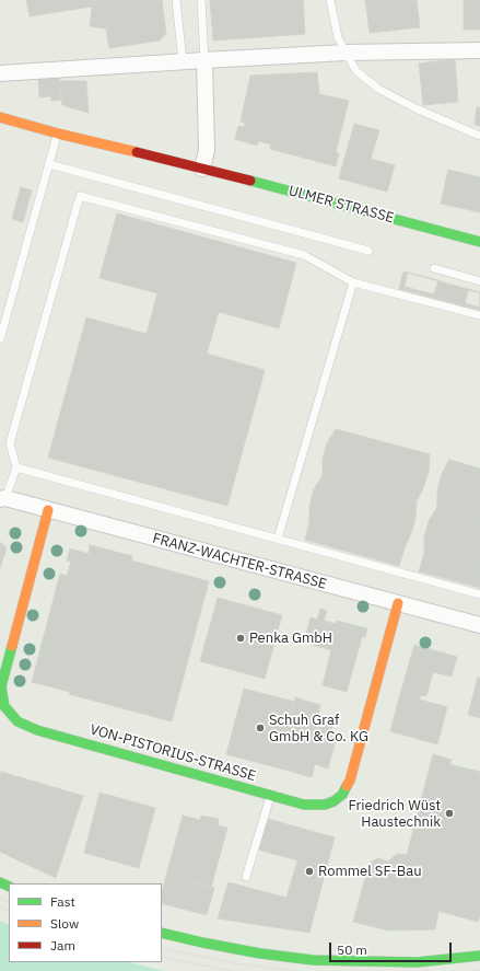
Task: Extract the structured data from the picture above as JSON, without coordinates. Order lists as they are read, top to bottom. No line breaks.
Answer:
{"streets":{"street":["ULMER STRASSE","FRANZ-WACHTER-STRASSE","VON-PISTORIUS-STRASSE"]},"crossings":[["FRANZ-WACHTER-STRASSE","VON-PISTORIUS-STRASSE"]],"places":["Penka GmbH","Schuh Graf GmbH & Co. KG","Friedrich Wüst Haustechnik","Rommel SF-Bau"],"legend":["Fast","Slow","Jam"],"scale_bar":"50 m"}
